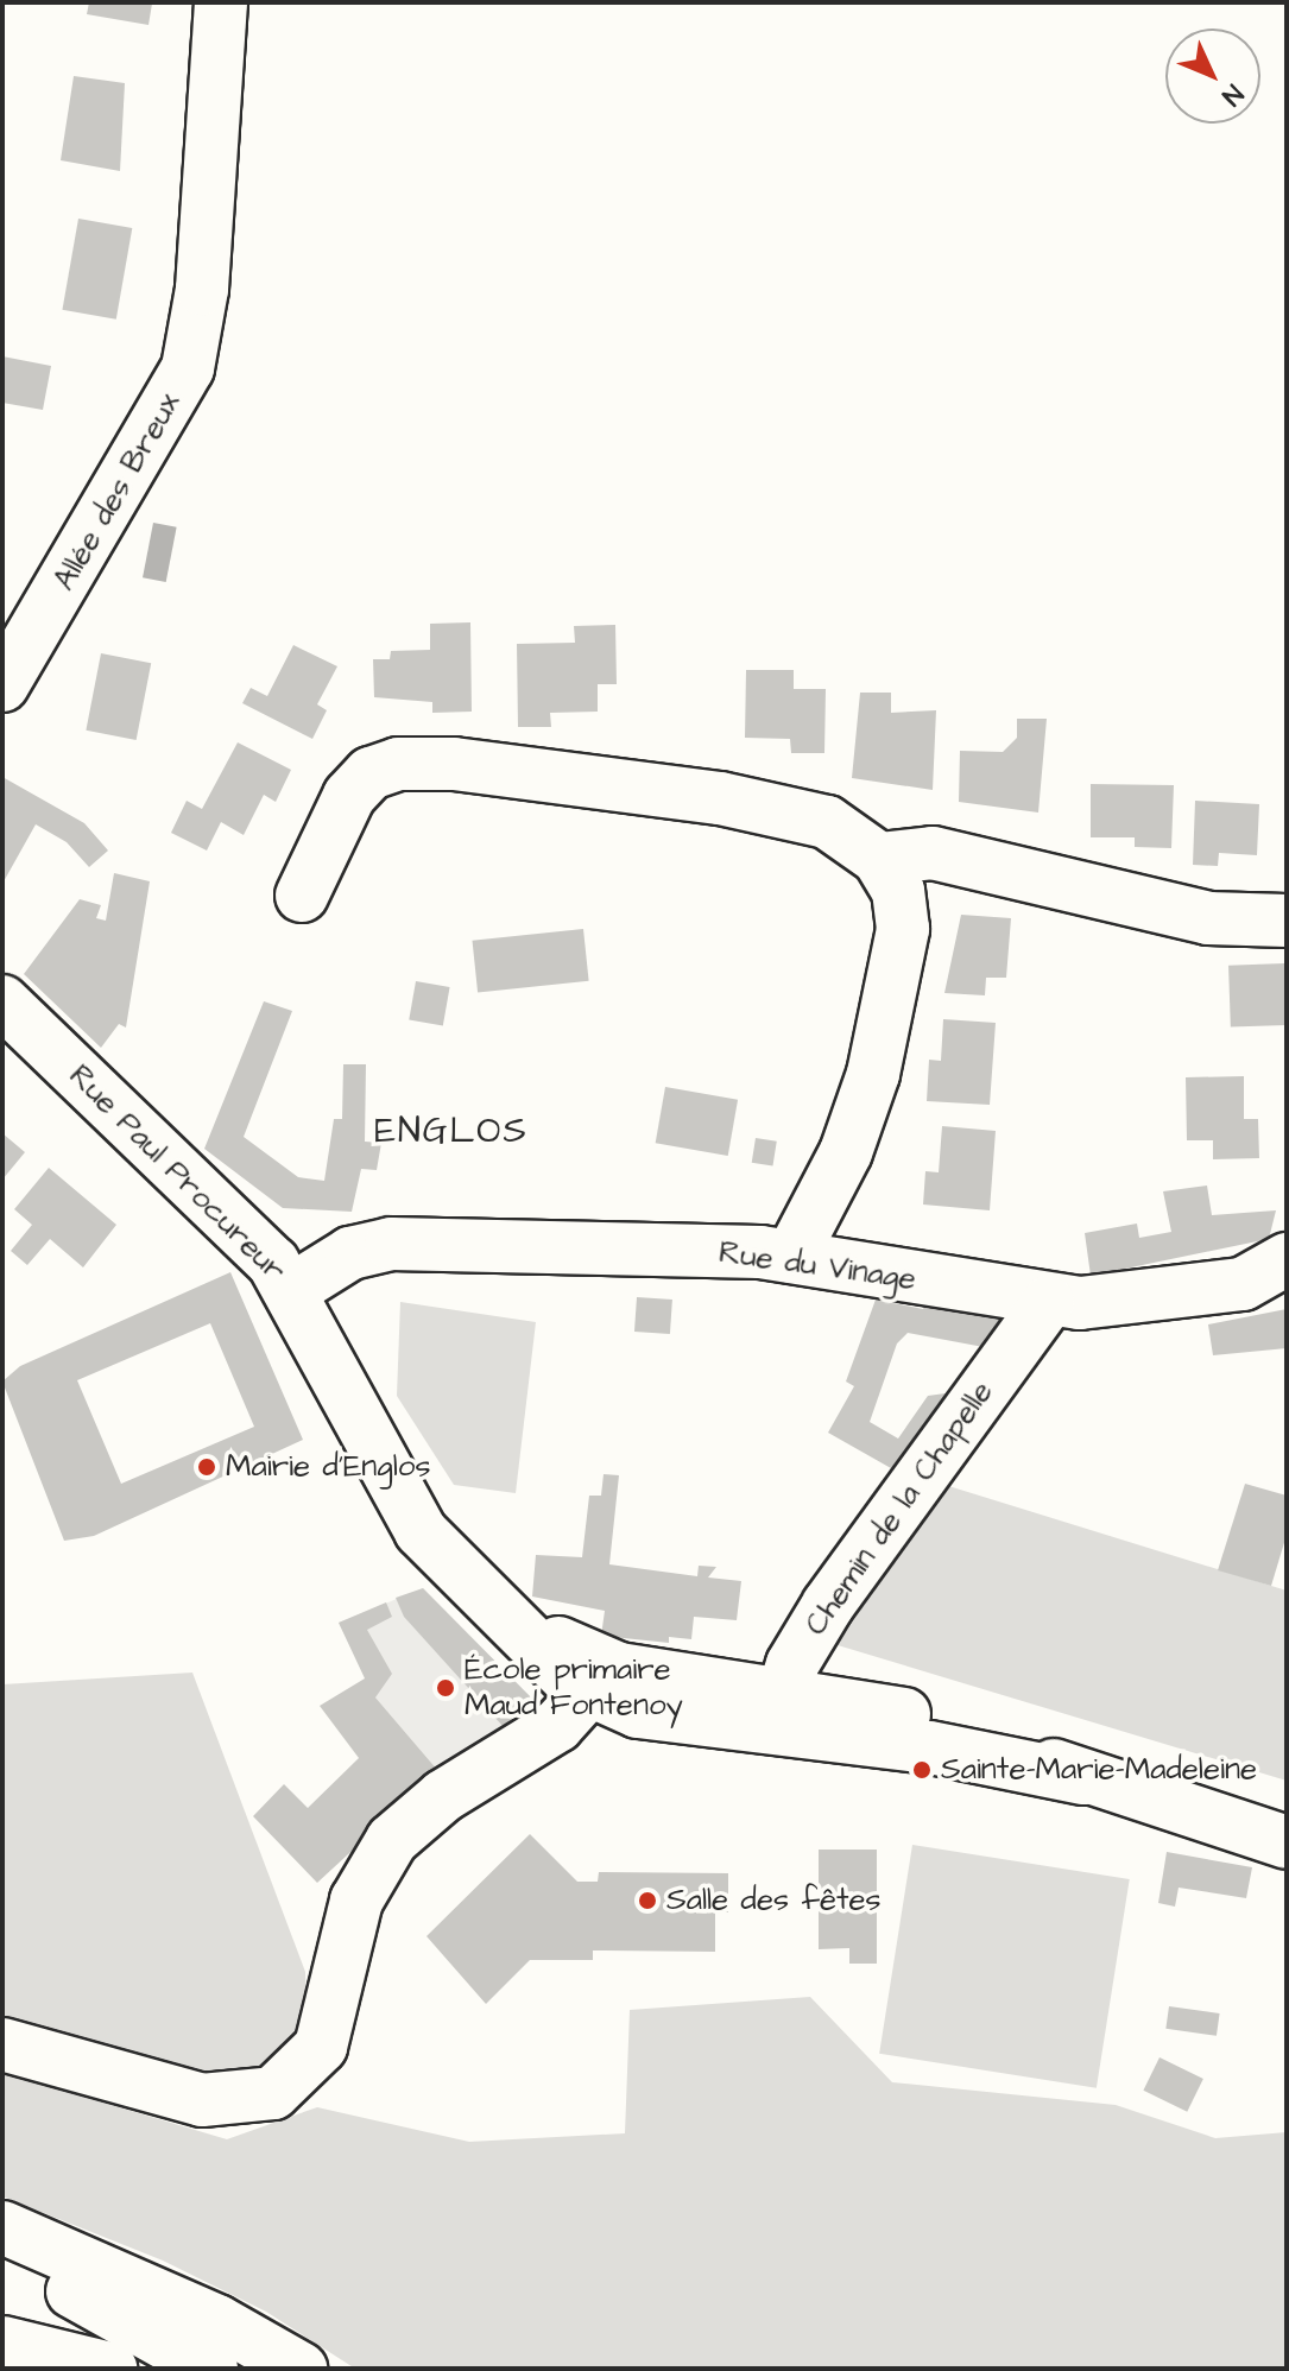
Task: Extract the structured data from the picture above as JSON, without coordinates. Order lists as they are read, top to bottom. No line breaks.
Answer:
{"streets":{"main road":["Allée des Breux","Rue Paul Procureur","Rue du Vinage","Chemin de la Chapelle"]},"crossings":[["Rue Paul Procureur","Rue du Vinage"],["Rue Paul Procureur","Chemin de la Chapelle"],["Rue du Vinage","Chemin de la Chapelle"]],"districts":["ENGLOS"],"places":["Mairie d'Englos","École primaire Maud Fontenoy","Sainte-Marie-Madeleine","Salle des fêtes"],"north":"bottom right"}
